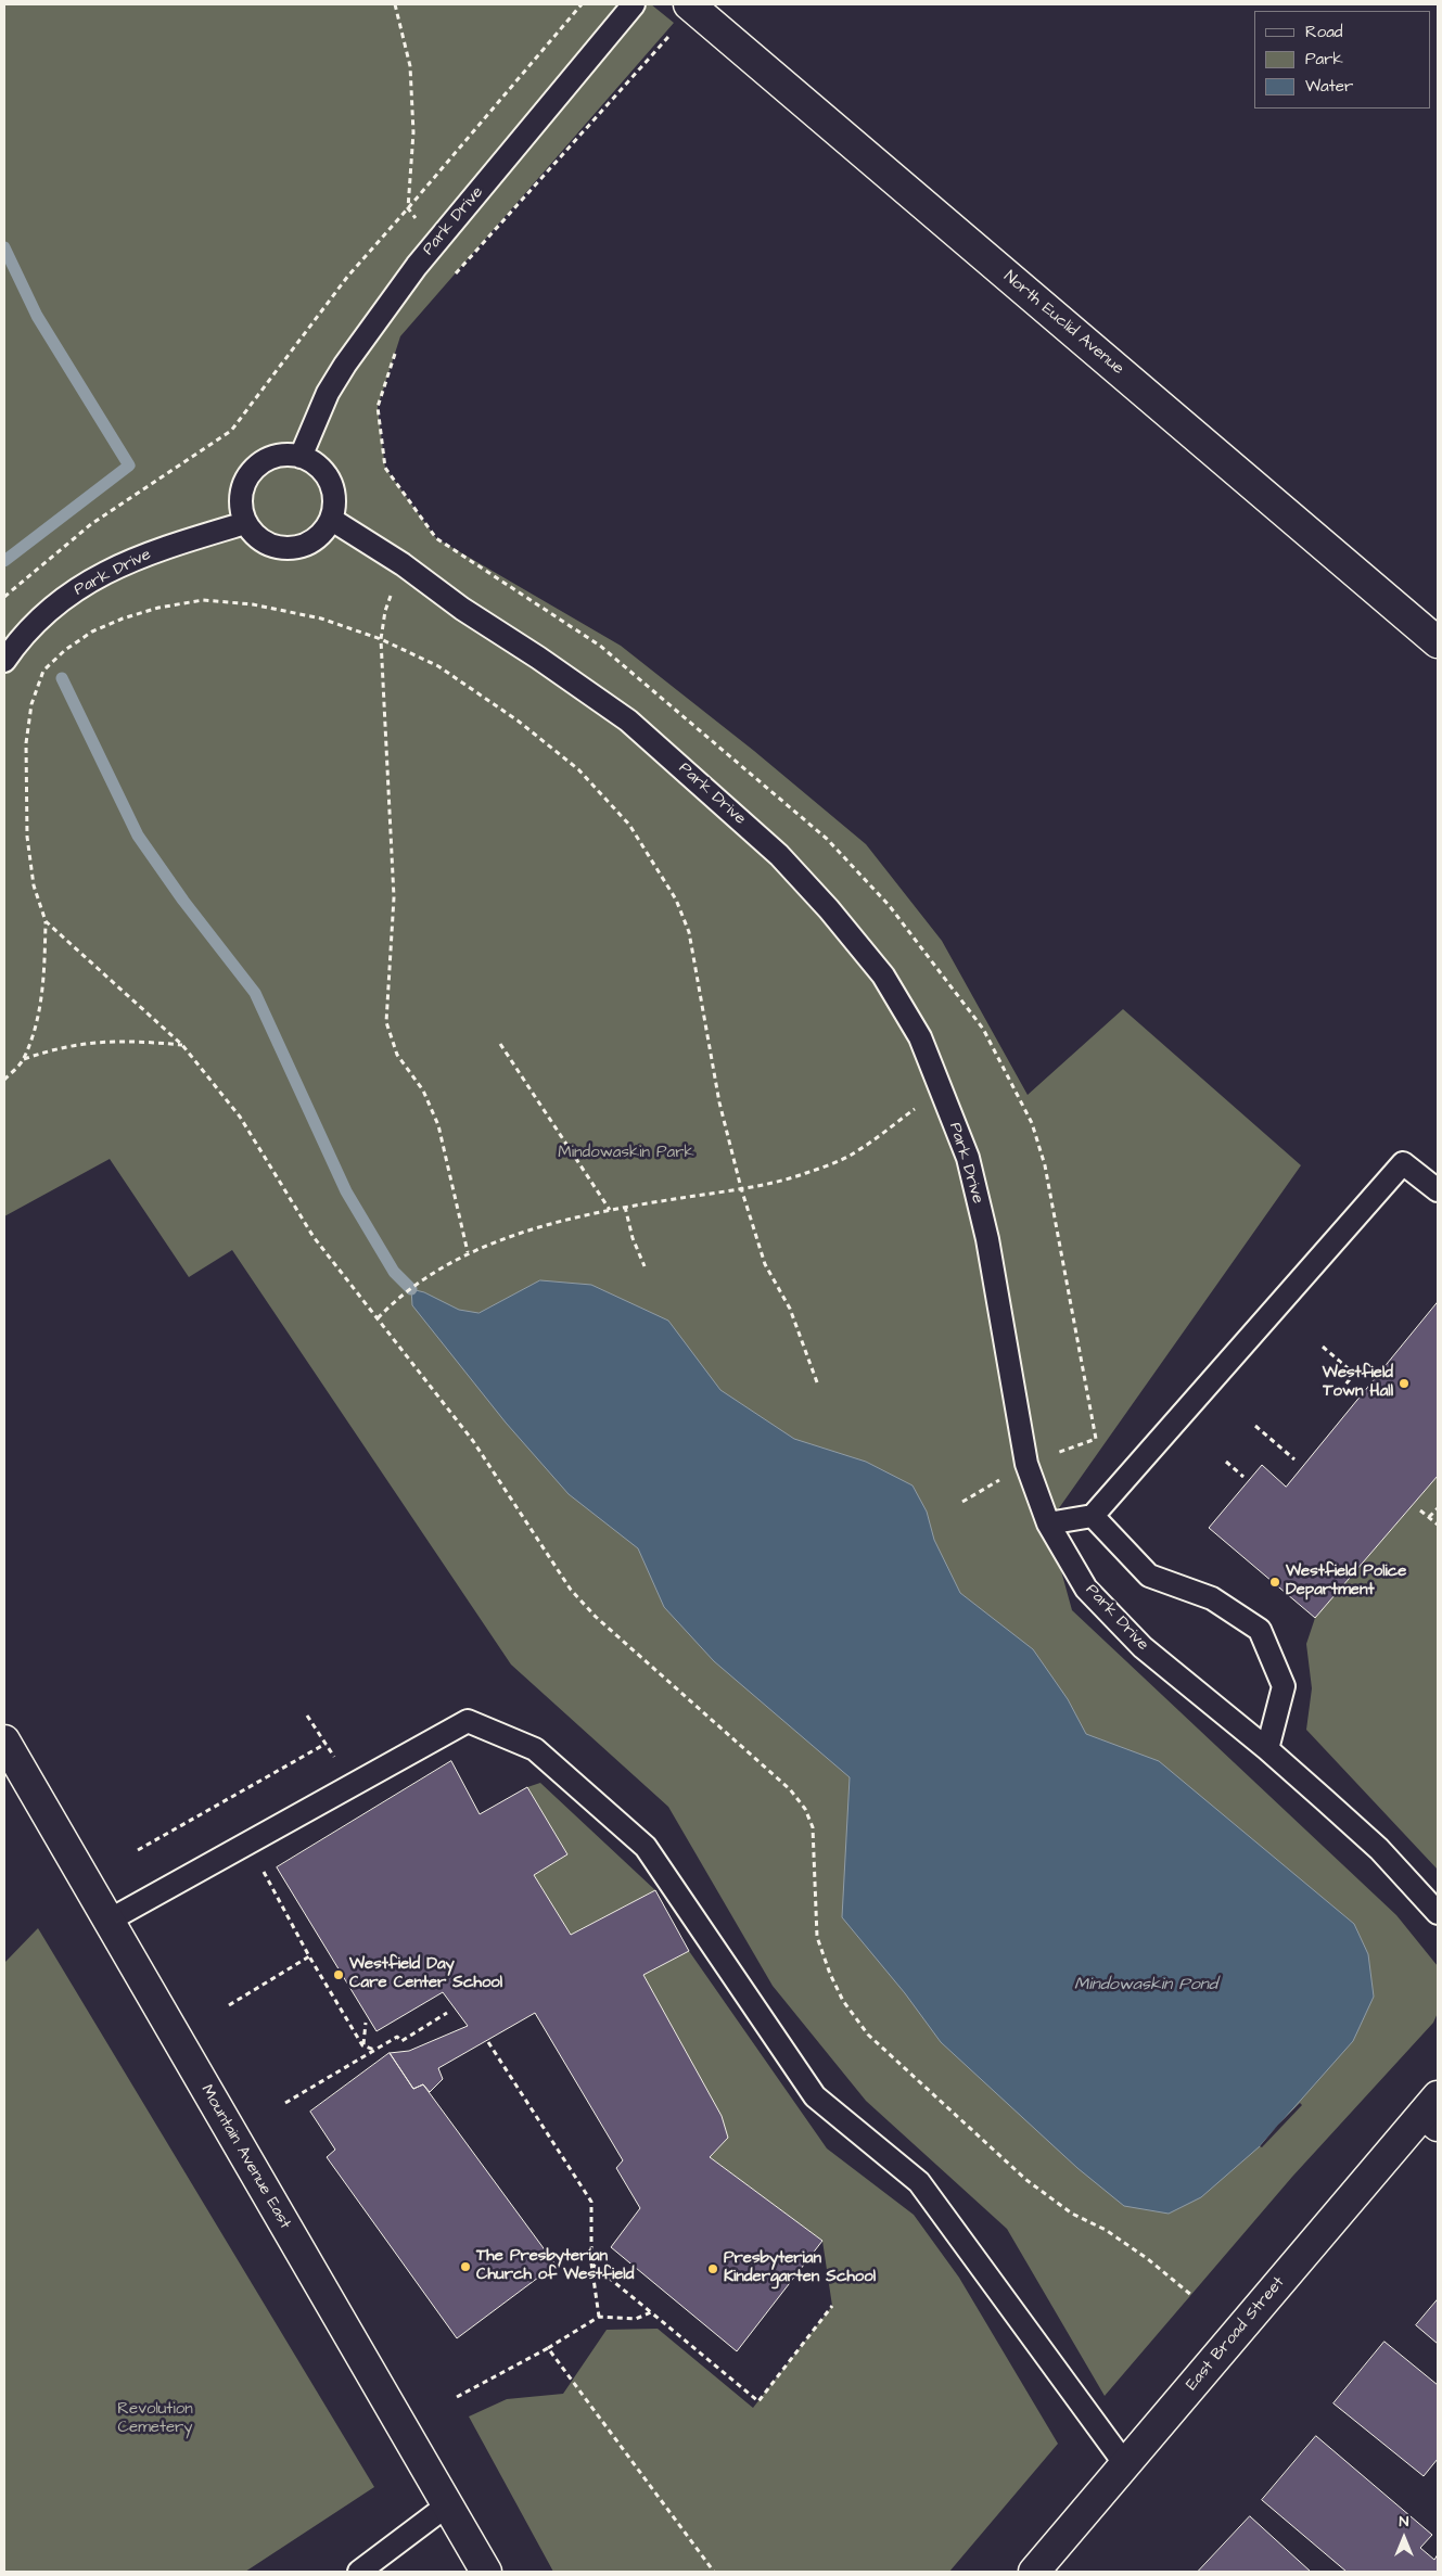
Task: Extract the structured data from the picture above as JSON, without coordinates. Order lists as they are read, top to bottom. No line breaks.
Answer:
{"streets":{"street":["North Euclid Avenue","Mountain Avenue East","East Broad Street"],"lane":["Park Drive"]},"water":["Mindowaskin Pond"],"parks":["Mindowaskin Park","Revolution Cemetery"],"places":["Westfield Town Hall","Westfield Police Department","Westfield Day Care Center School","The Presbyterian Church of Westfield","Presbyterian Kindergarten School"],"legend":["Road","Park","Water"],"north":"top"}
